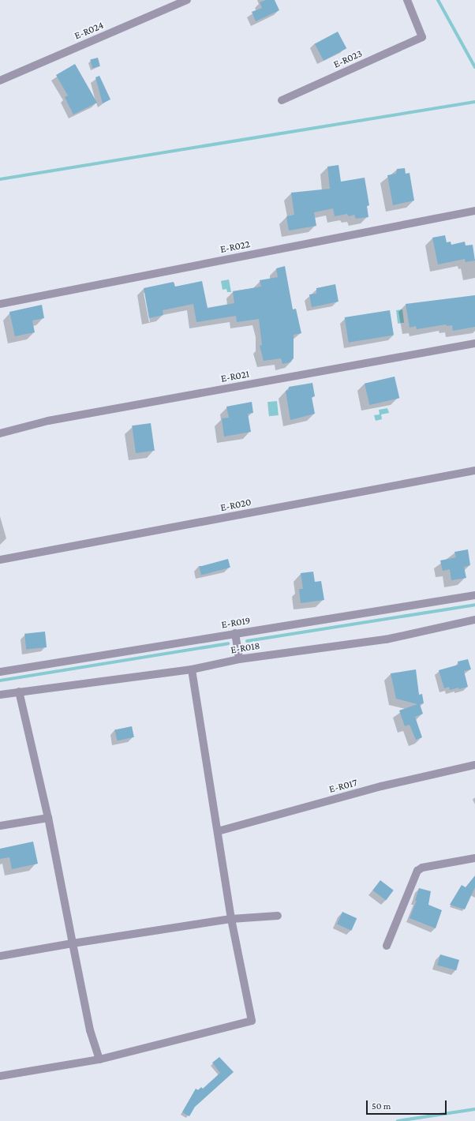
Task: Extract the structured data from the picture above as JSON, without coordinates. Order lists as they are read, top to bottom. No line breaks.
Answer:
{"streets":{"street":["E-R024","E-R023","E-R022","E-R021","E-R020","E-R019","E-R018","E-R017"]},"scale_bar":"50 m"}
